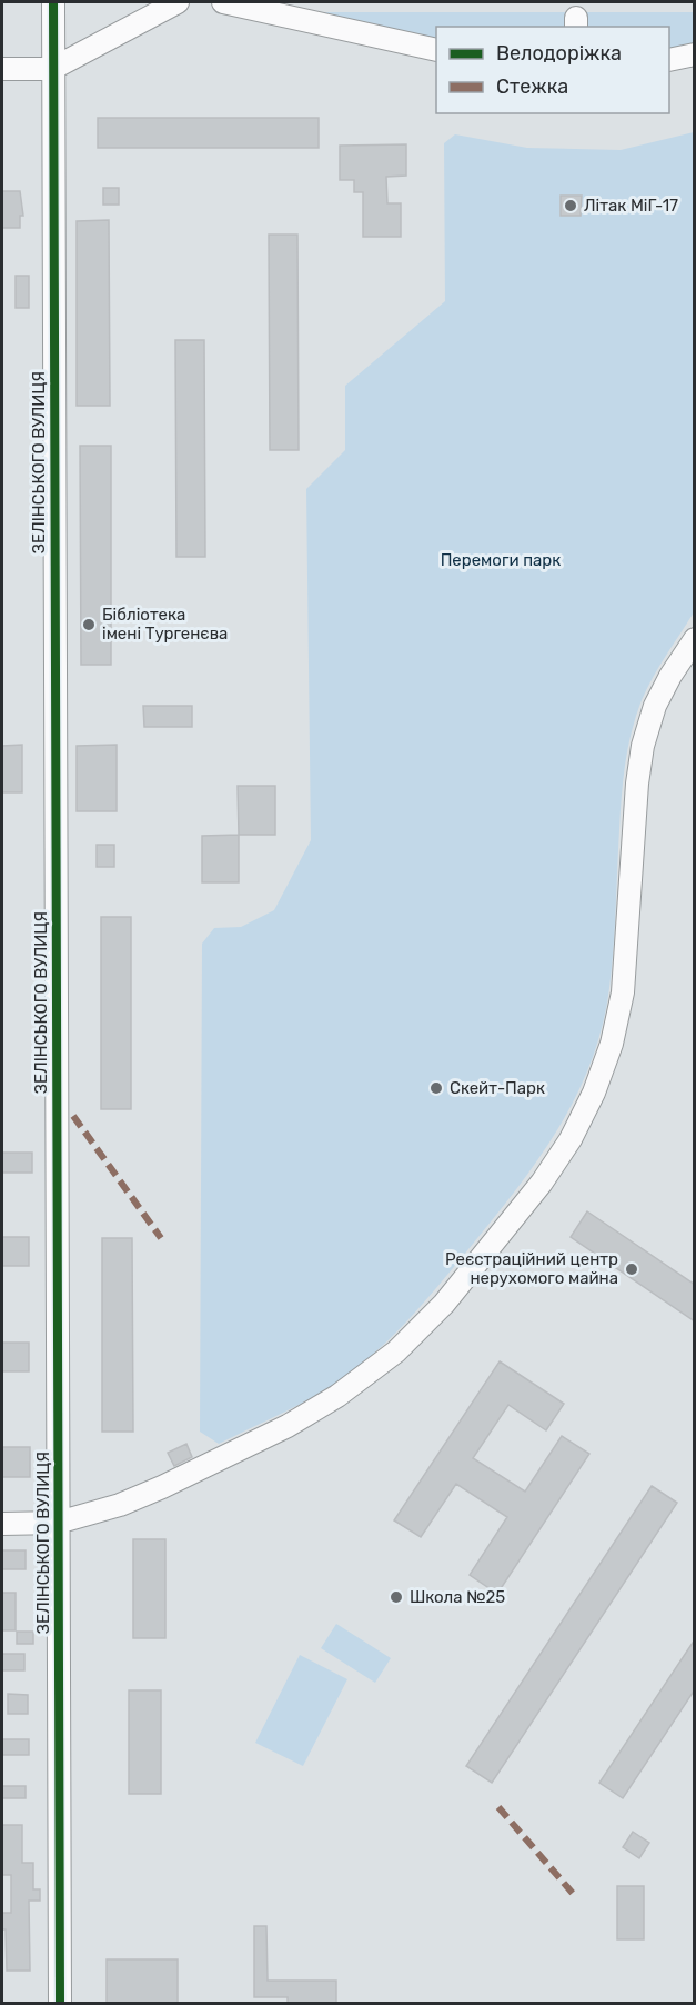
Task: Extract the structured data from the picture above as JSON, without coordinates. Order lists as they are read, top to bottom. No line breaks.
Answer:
{"streets":{"street":["ЗЕЛІНСЬКОГО ВУЛИЦЯ"]},"parks":["Перемоги парк"],"places":["Літак МіГ-17","Бібліотека імені Тургенєва","Скейт-Парк","Реєстраційний центр нерухомого майна","Школа №25"],"legend":["Велодоріжка","Стежка"]}
